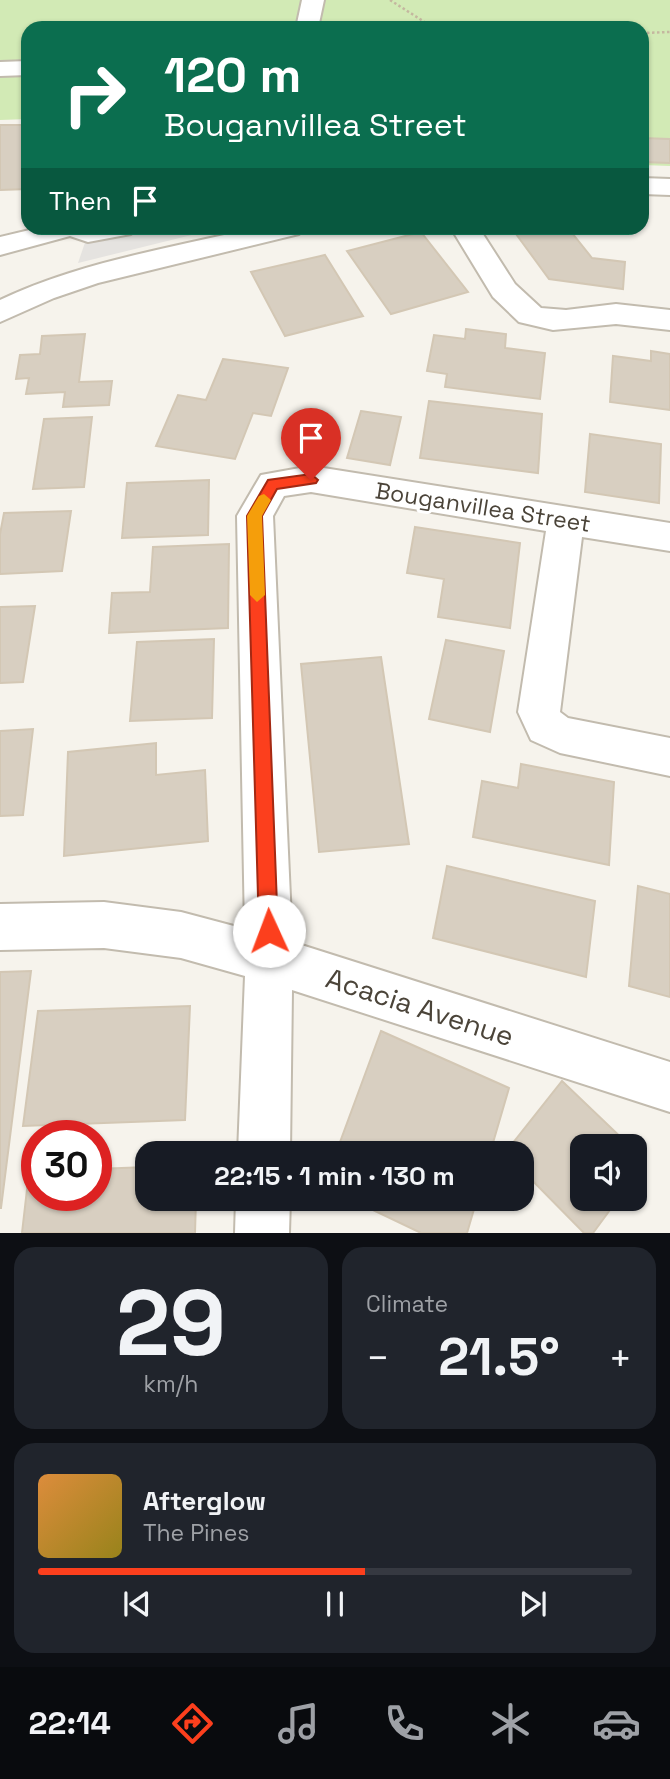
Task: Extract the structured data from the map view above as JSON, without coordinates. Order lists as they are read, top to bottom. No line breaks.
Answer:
{"streets":{"street":["Bouganvillea Street","Acacia Avenue"]},"crossings":[["Bouganvillea Street","Acacia Avenue"]],"page":{"turn":["120 m","Bouganvillea Street"],"then":"Then","limit":"30","trip":"22:15 · 1 min · 130 m","tile":[["29","km/h"],"Climate"],"heat":["−","21.5°","+"],"song":["Afterglow","The Pines"],"tabs":"22:14"}}
